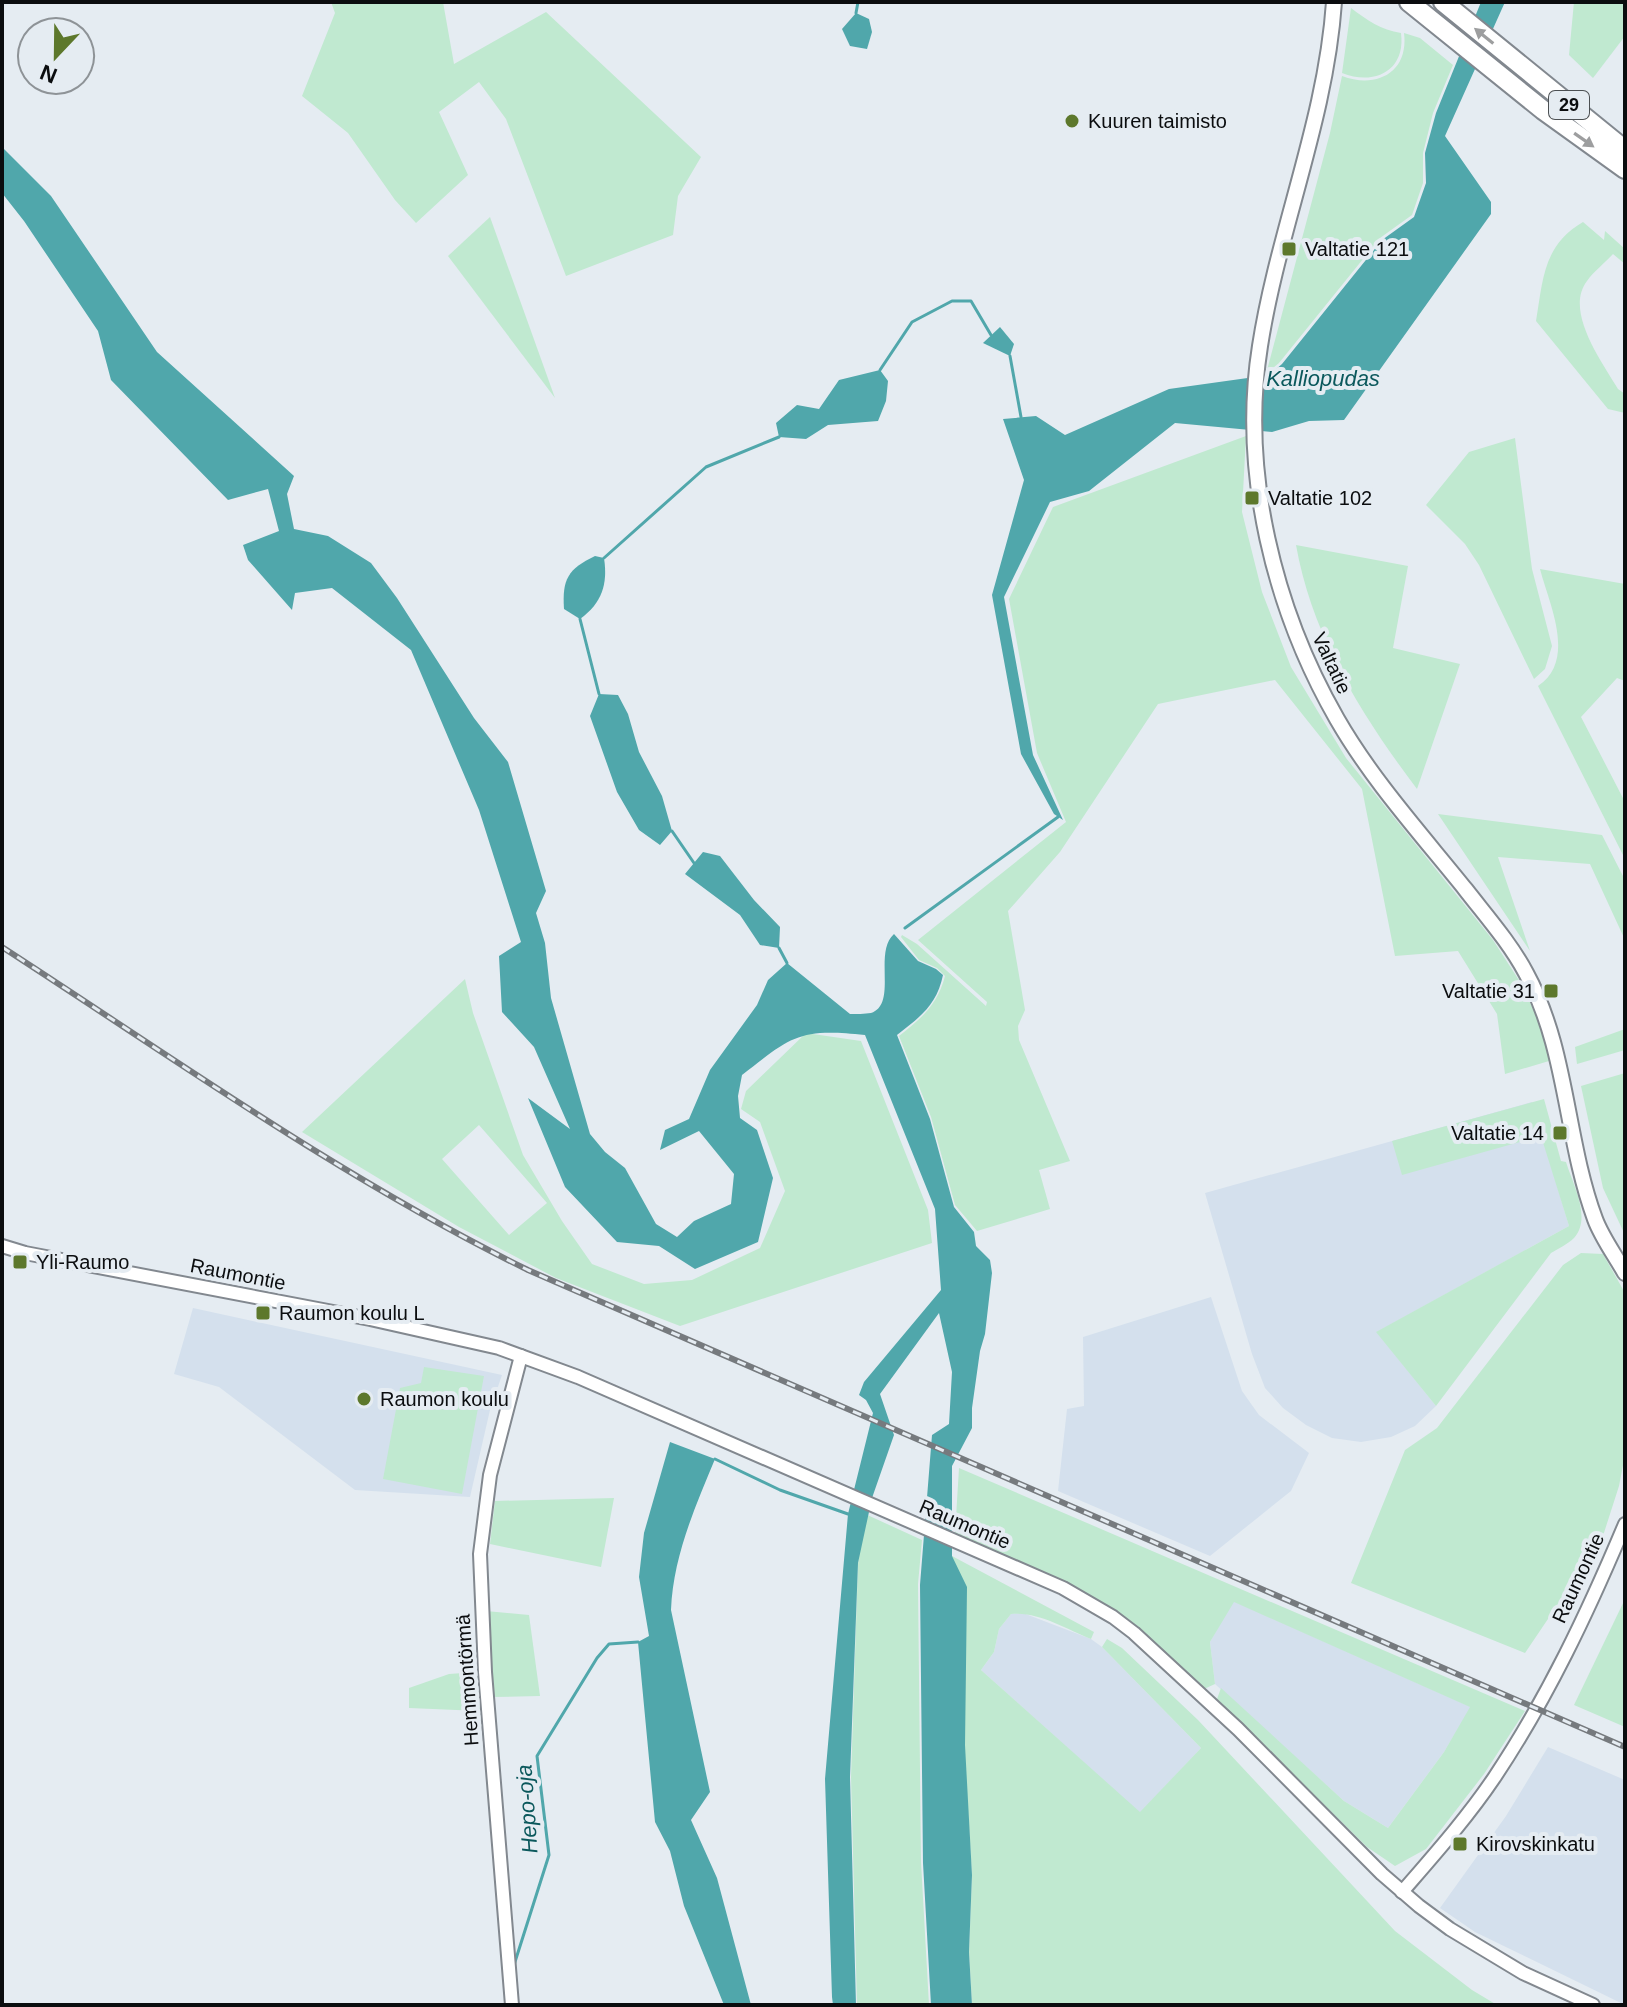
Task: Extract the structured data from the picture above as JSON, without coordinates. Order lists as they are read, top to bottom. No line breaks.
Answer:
{"streets":{"highway":["29"],"main road":["Valtatie"],"street":["Raumontie","Hemmontörmä"]},"crossings":[["Raumontie","Hemmontörmä"]],"water":["Kalliopudas","Hepo-oja"],"places":{"other":["Kuuren taimisto","Raumon koulu"],"transit":["Valtatie 121","Valtatie 102","Valtatie 31","Valtatie 14","Yli-Raumo","Raumon koulu L","Kirovskinkatu"]},"north":"bottom"}
